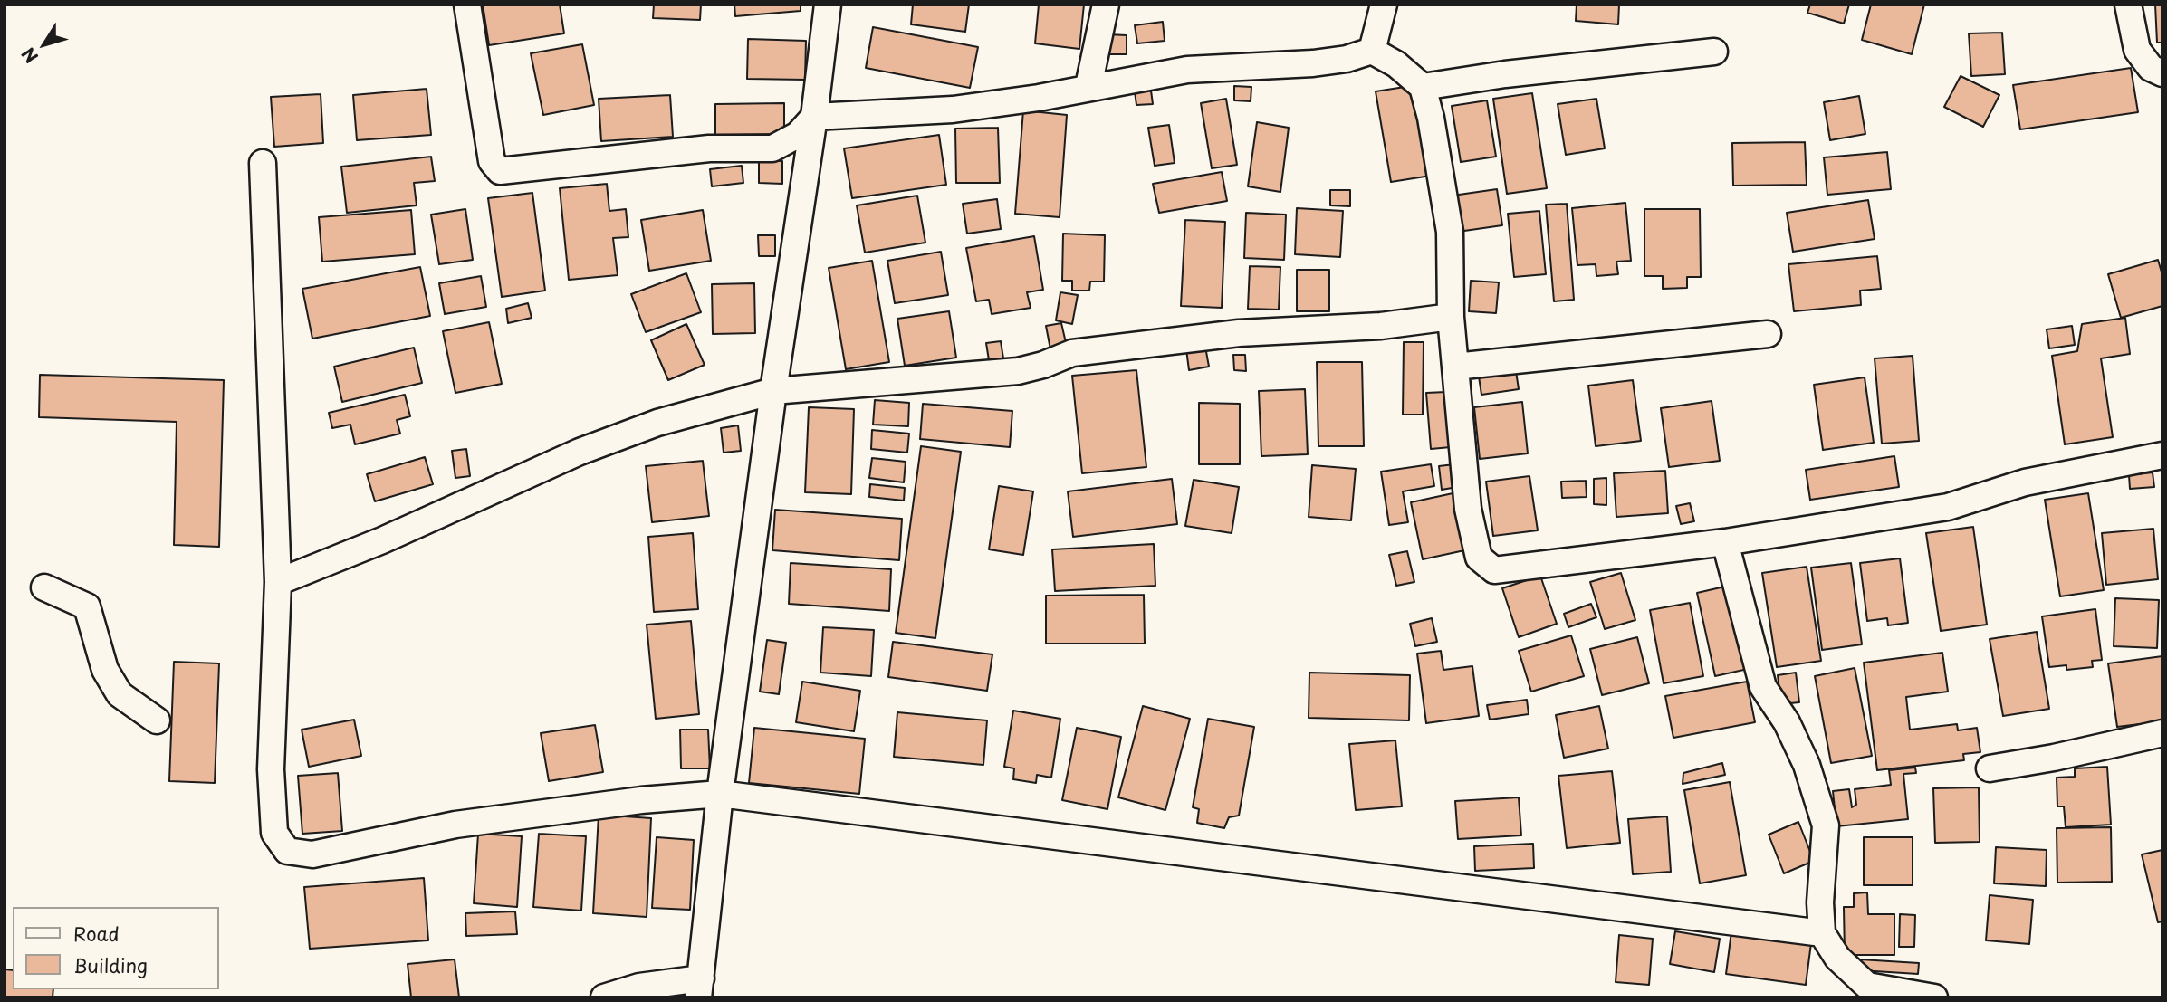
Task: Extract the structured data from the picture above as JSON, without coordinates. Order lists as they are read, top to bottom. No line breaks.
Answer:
{"legend":["Road","Building"],"north":"bottom left"}
